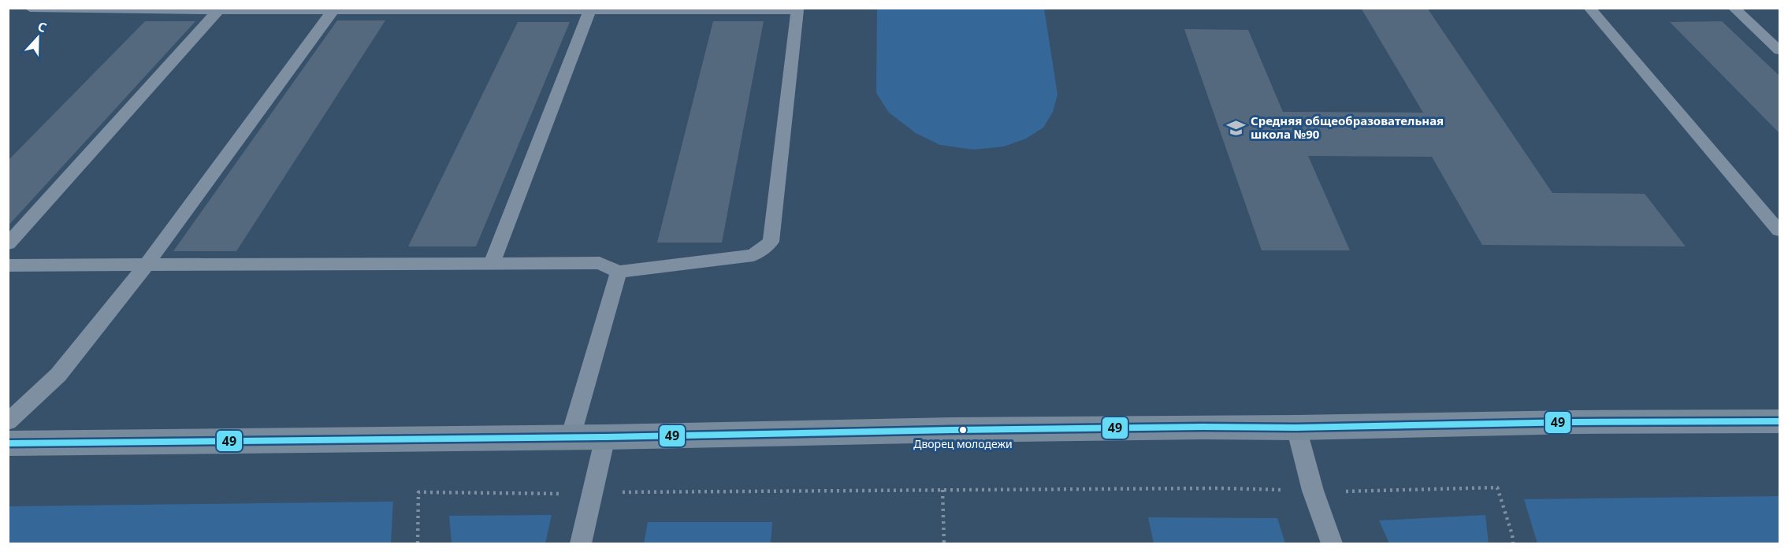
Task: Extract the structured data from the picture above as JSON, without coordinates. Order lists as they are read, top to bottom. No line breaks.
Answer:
{"places":{"school or university":["Средняя общеобразовательная школа №90"],"other":["Дворец молодежи"]},"lines":["transit line 49"],"north":"top"}
